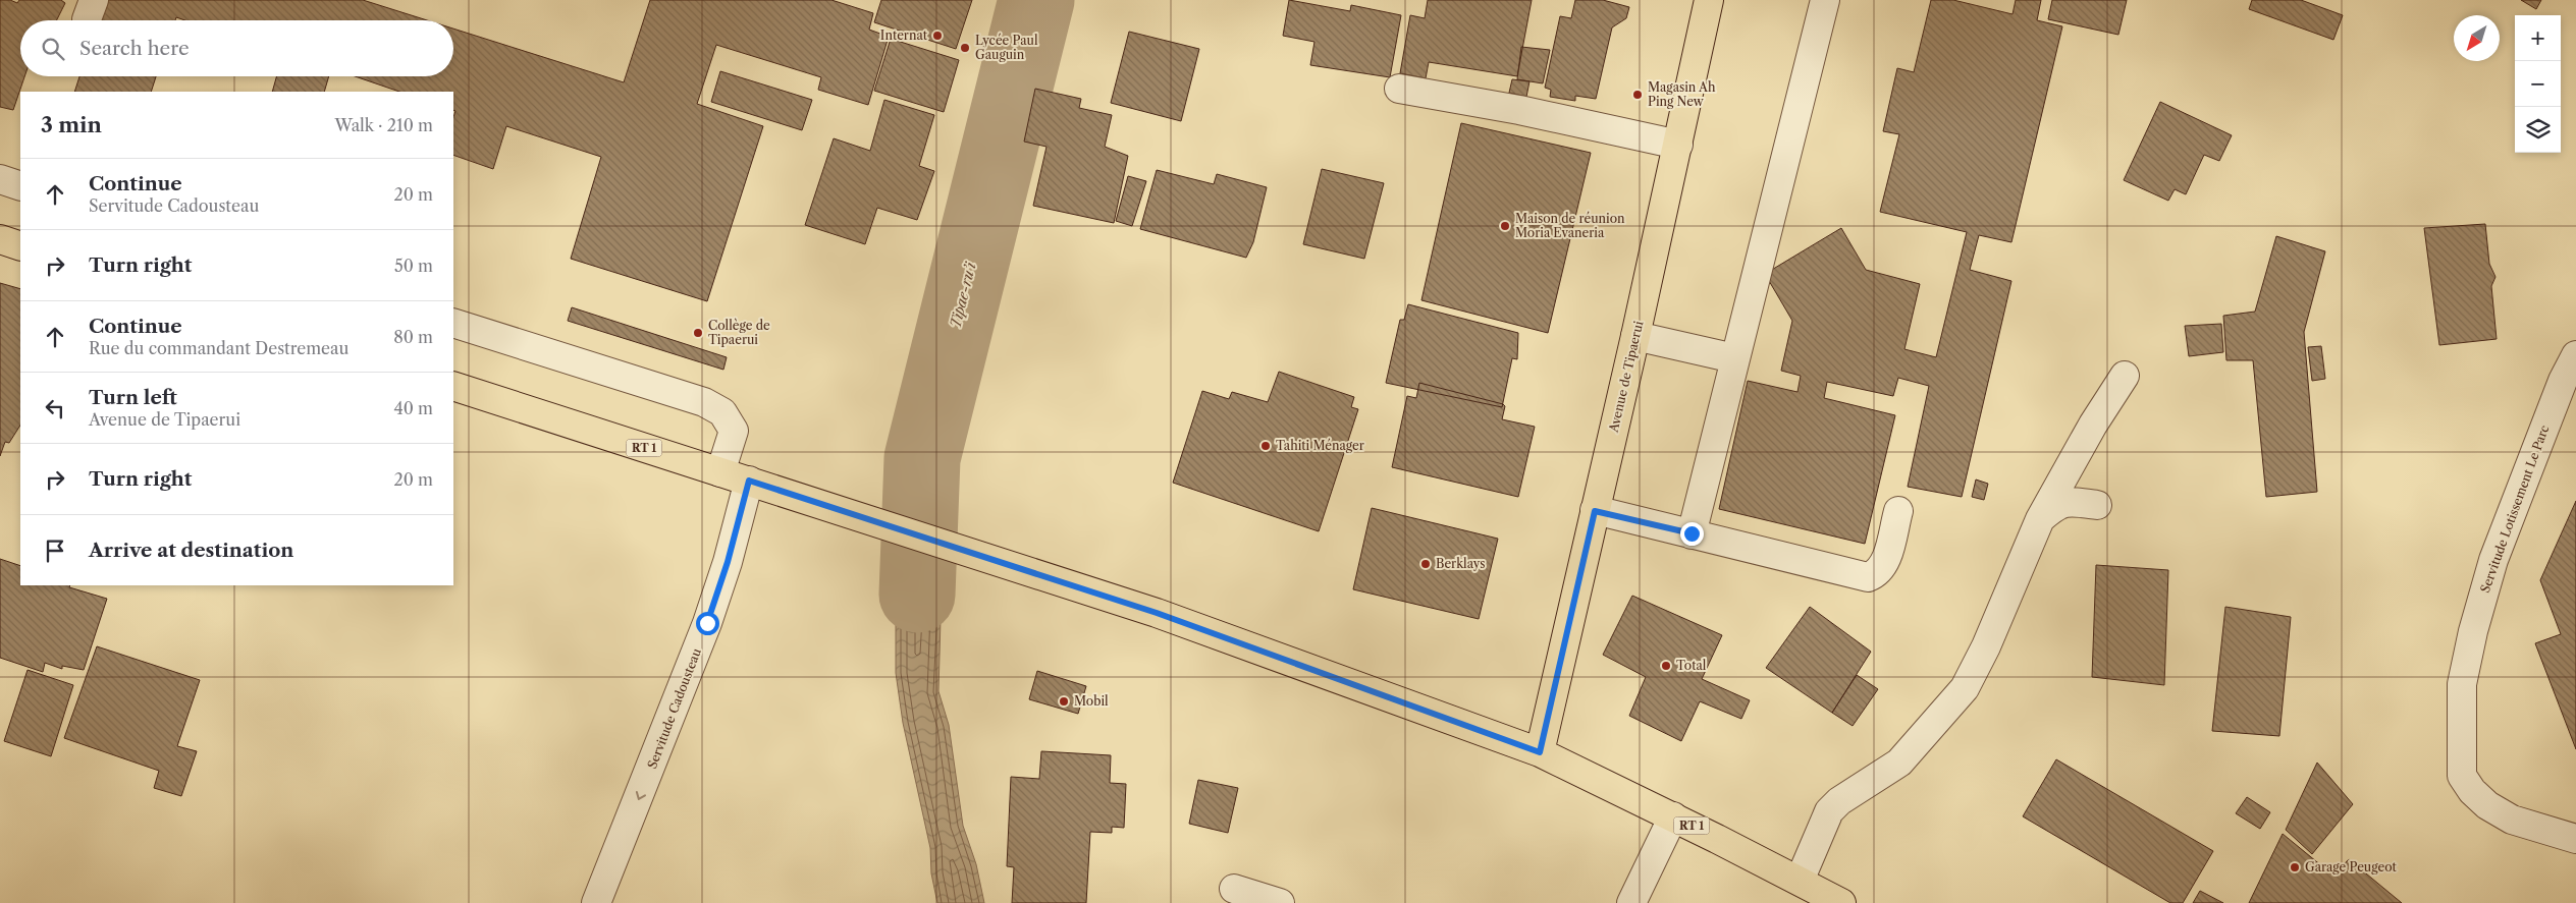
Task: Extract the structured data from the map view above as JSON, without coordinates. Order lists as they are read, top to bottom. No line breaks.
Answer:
{"streets":{"main road":["Avenue de Tipaerui","RT 1"],"street":["Servitude Lotissement Le Parc","Servitude Cadousteau"]},"crossings":[["Avenue de Tipaerui","RT 1"],["RT 1","Servitude Cadousteau"]],"one_way":["Servitude Cadousteau"],"water":["Tipae-ru’i"],"places":["Internat","Lycée Paul Gauguin","Magasin Ah Ping New","Maison de réunion Moria Evaneria","Collège de Tipaerui","Tahiti Ménager","Berklays","Total","Mobil","Garage Peugeot"],"north":"bottom left","page":{"map_buttons":["+","−"],"search":"Search here","heading":["3 min","Walk · 210 m"],"list":[["Continue","Servitude Cadousteau","20 m"],["Turn right","50 m"],["Continue","Rue du commandant Destremeau","80 m"],["Turn left","Avenue de Tipaerui","40 m"],["Turn right","20 m"],"Arrive at destination"]}}
